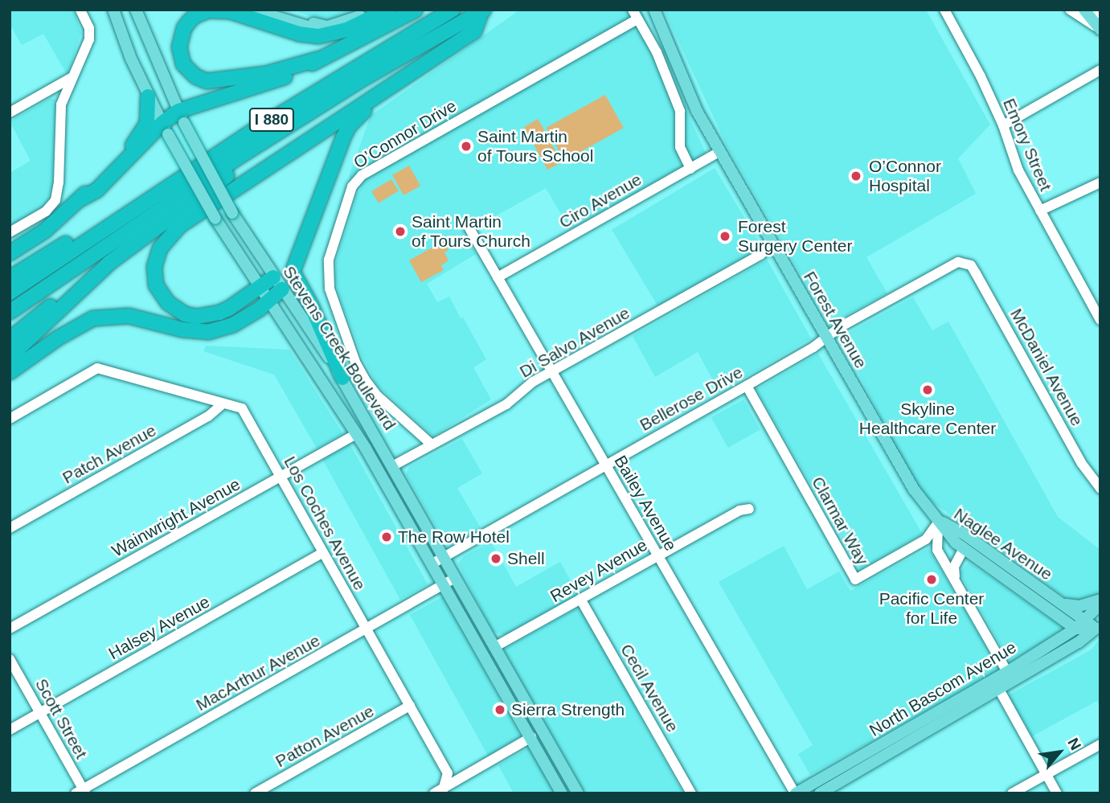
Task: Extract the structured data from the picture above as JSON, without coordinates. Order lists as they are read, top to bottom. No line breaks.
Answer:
{"streets":{"highway":["I 880"],"main road":["Forest Avenue","Stevens Creek Boulevard","Naglee Avenue","North Bascom Avenue"],"street":["O’Connor Drive","Emory Street","Ciro Avenue","Di Salvo Avenue","McDaniel Avenue","Bellerose Drive","Patch Avenue","Bailey Avenue","Wainwright Avenue","Clarmar Way","Los Coches Avenue","Revey Avenue","Halsey Avenue","MacArthur Avenue","Cecil Avenue","Scott Street","Patton Avenue"]},"crossings":[["O’Connor Drive","Di Salvo Avenue"],["Ciro Avenue","Forest Avenue"],["Ciro Avenue","Bailey Avenue"],["Forest Avenue","Di Salvo Avenue"],["Forest Avenue","Bellerose Drive"],["Forest Avenue","Clarmar Way"],["Forest Avenue","Naglee Avenue"],["Di Salvo Avenue","Stevens Creek Boulevard"],["Di Salvo Avenue","Bailey Avenue"],["Stevens Creek Boulevard","Bellerose Drive"],["Stevens Creek Boulevard","Wainwright Avenue"],["Stevens Creek Boulevard","Revey Avenue"],["Stevens Creek Boulevard","MacArthur Avenue"],["McDaniel Avenue","Bellerose Drive"],["Bellerose Drive","Bailey Avenue"],["Bellerose Drive","Clarmar Way"],["Patch Avenue","Los Coches Avenue"],["Bailey Avenue","Revey Avenue"],["Bailey Avenue","North Bascom Avenue"],["Wainwright Avenue","Los Coches Avenue"],["Clarmar Way","Naglee Avenue"],["Los Coches Avenue","Halsey Avenue"],["Los Coches Avenue","MacArthur Avenue"],["Los Coches Avenue","Patton Avenue"],["Naglee Avenue","North Bascom Avenue"],["Revey Avenue","Cecil Avenue"],["Halsey Avenue","Scott Street"],["MacArthur Avenue","Scott Street"]],"places":["Saint Martin of Tours School","O’Connor Hospital","Saint Martin of Tours Church","Forest Surgery Center","Skyline Healthcare Center","The Row Hotel","Shell","Pacific Center for Life","Sierra Strength"],"north":"top right"}
